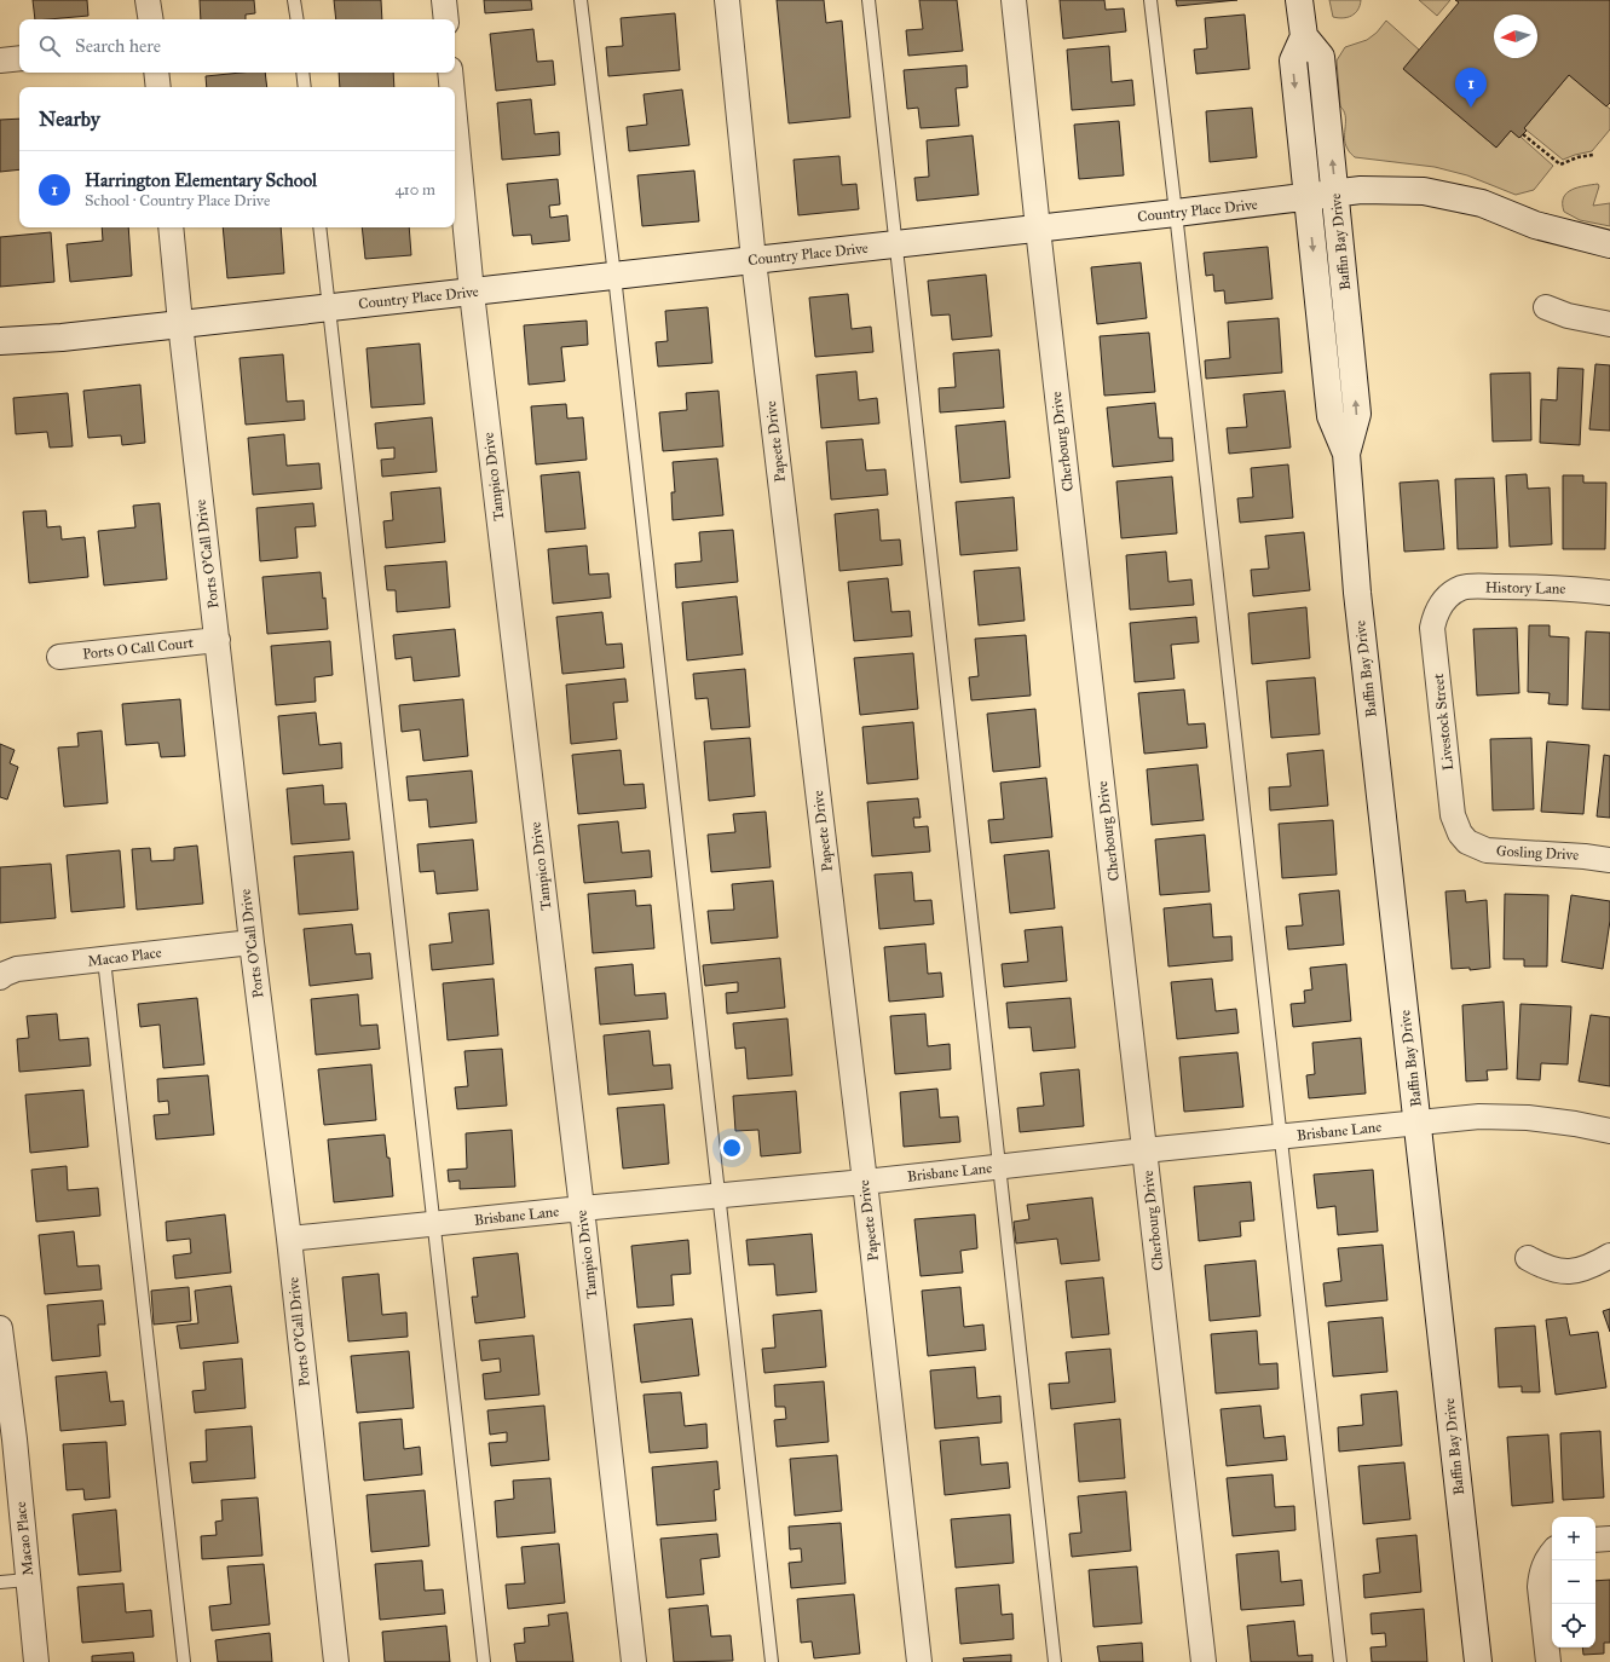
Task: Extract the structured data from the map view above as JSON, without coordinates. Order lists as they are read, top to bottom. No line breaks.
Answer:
{"streets":{"street":["Country Place Drive","Baffin Bay Drive","Papeete Drive","Cherbourg Drive","Tampico Drive","Ports O'Call Drive","History Lane","Ports O Call Court","Livestock Street","Gosling Drive","Macao Place","Brisbane Lane"]},"crossings":[["Country Place Drive","Baffin Bay Drive"],["Country Place Drive","Papeete Drive"],["Country Place Drive","Cherbourg Drive"],["Country Place Drive","Tampico Drive"],["Country Place Drive","Ports O'Call Drive"],["Baffin Bay Drive","Brisbane Lane"],["Papeete Drive","Brisbane Lane"],["Cherbourg Drive","Brisbane Lane"],["Tampico Drive","Brisbane Lane"],["Ports O'Call Drive","Ports O Call Court"],["Ports O'Call Drive","Macao Place"],["Ports O'Call Drive","Brisbane Lane"],["History Lane","Livestock Street"],["Livestock Street","Gosling Drive"]],"north":"left","page":{"search":"Search here","pins":"1","heading":"Nearby","list":[{"mark":"1","name":"Harrington Elementary School","note":"School · Country Place Drive","value":"410 m"}],"map_buttons":["+","−"]}}
